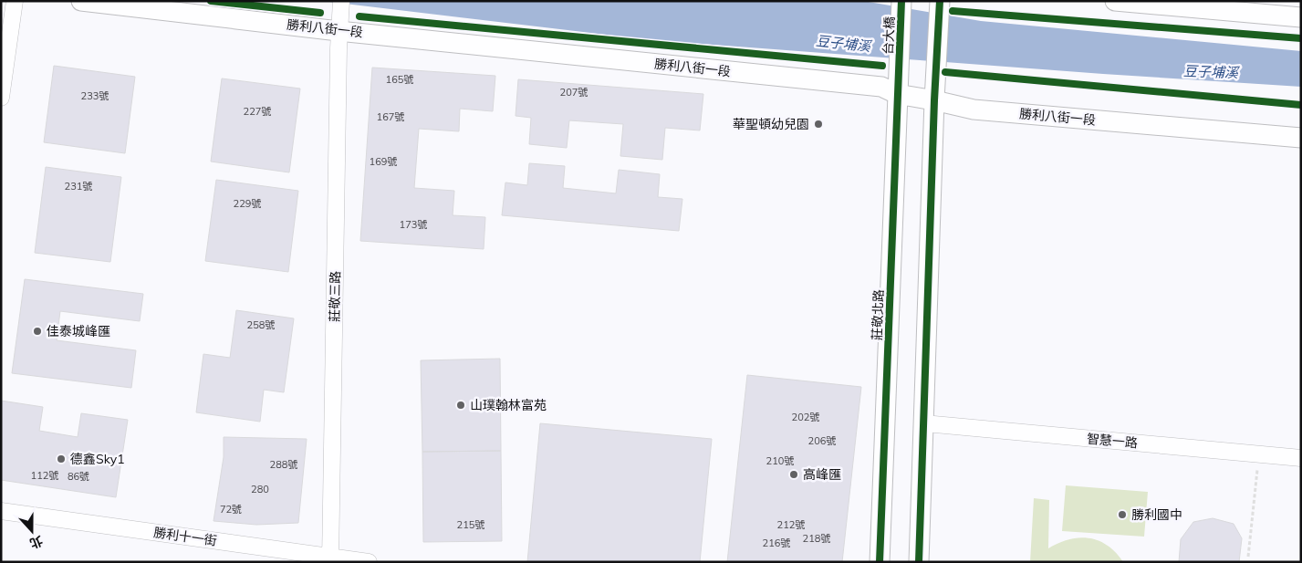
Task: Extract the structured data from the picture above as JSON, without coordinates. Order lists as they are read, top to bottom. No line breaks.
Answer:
{"streets":{"street":["勝利八街一段","台大橋","莊敬三路","莊敬北路","智慧一路","勝利十一街"]},"crossings":[["勝利八街一段","莊敬三路"],["勝利八街一段","莊敬北路"],["台大橋","莊敬北路"],["莊敬三路","勝利十一街"]],"water":["豆子埔溪"],"places":["華聖頓幼兒園","佳泰城峰匯","山璞翰林富苑","德鑫Sky1","高峰匯","勝利國中"],"house_numbers":["165號","207號","233號","227號","167號","169號","231號","229號","173號","258號","202號","206號","210號","288號","112號","86號","280","72號","215號","212號","218號","216號"],"north":"bottom"}
